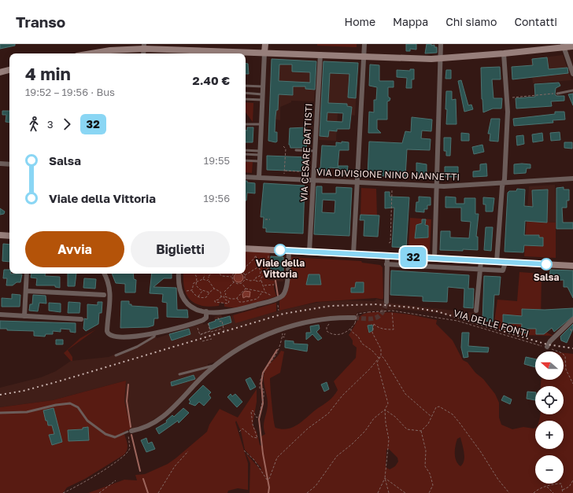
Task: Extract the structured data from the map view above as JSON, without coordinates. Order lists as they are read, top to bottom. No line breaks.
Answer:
{"streets":{"street":["VIA CESARE BATTISTI","VIA DIVISIONE NINO NANNETTI"],"path":["VIA DELLE FONTI"]},"crossings":[["VIA CESARE BATTISTI","VIA DIVISIONE NINO NANNETTI"]],"places":["Viale della Vittoria","Salsa"],"lines":["bus line 32"],"north":"left","page":{"header":"Transo","nav":["Home","Mappa","Chi siamo","Contatti"],"on_map":"32","heading":["4 min","19:52 – 19:56 · Bus","2.40 €"],"legs":["3","32"],"list":[{"name":"Salsa","value":"19:55"},{"name":"Viale della Vittoria","value":"19:56"}],"buttons":["Avvia","Biglietti"],"map_buttons":["+","−"]}}
